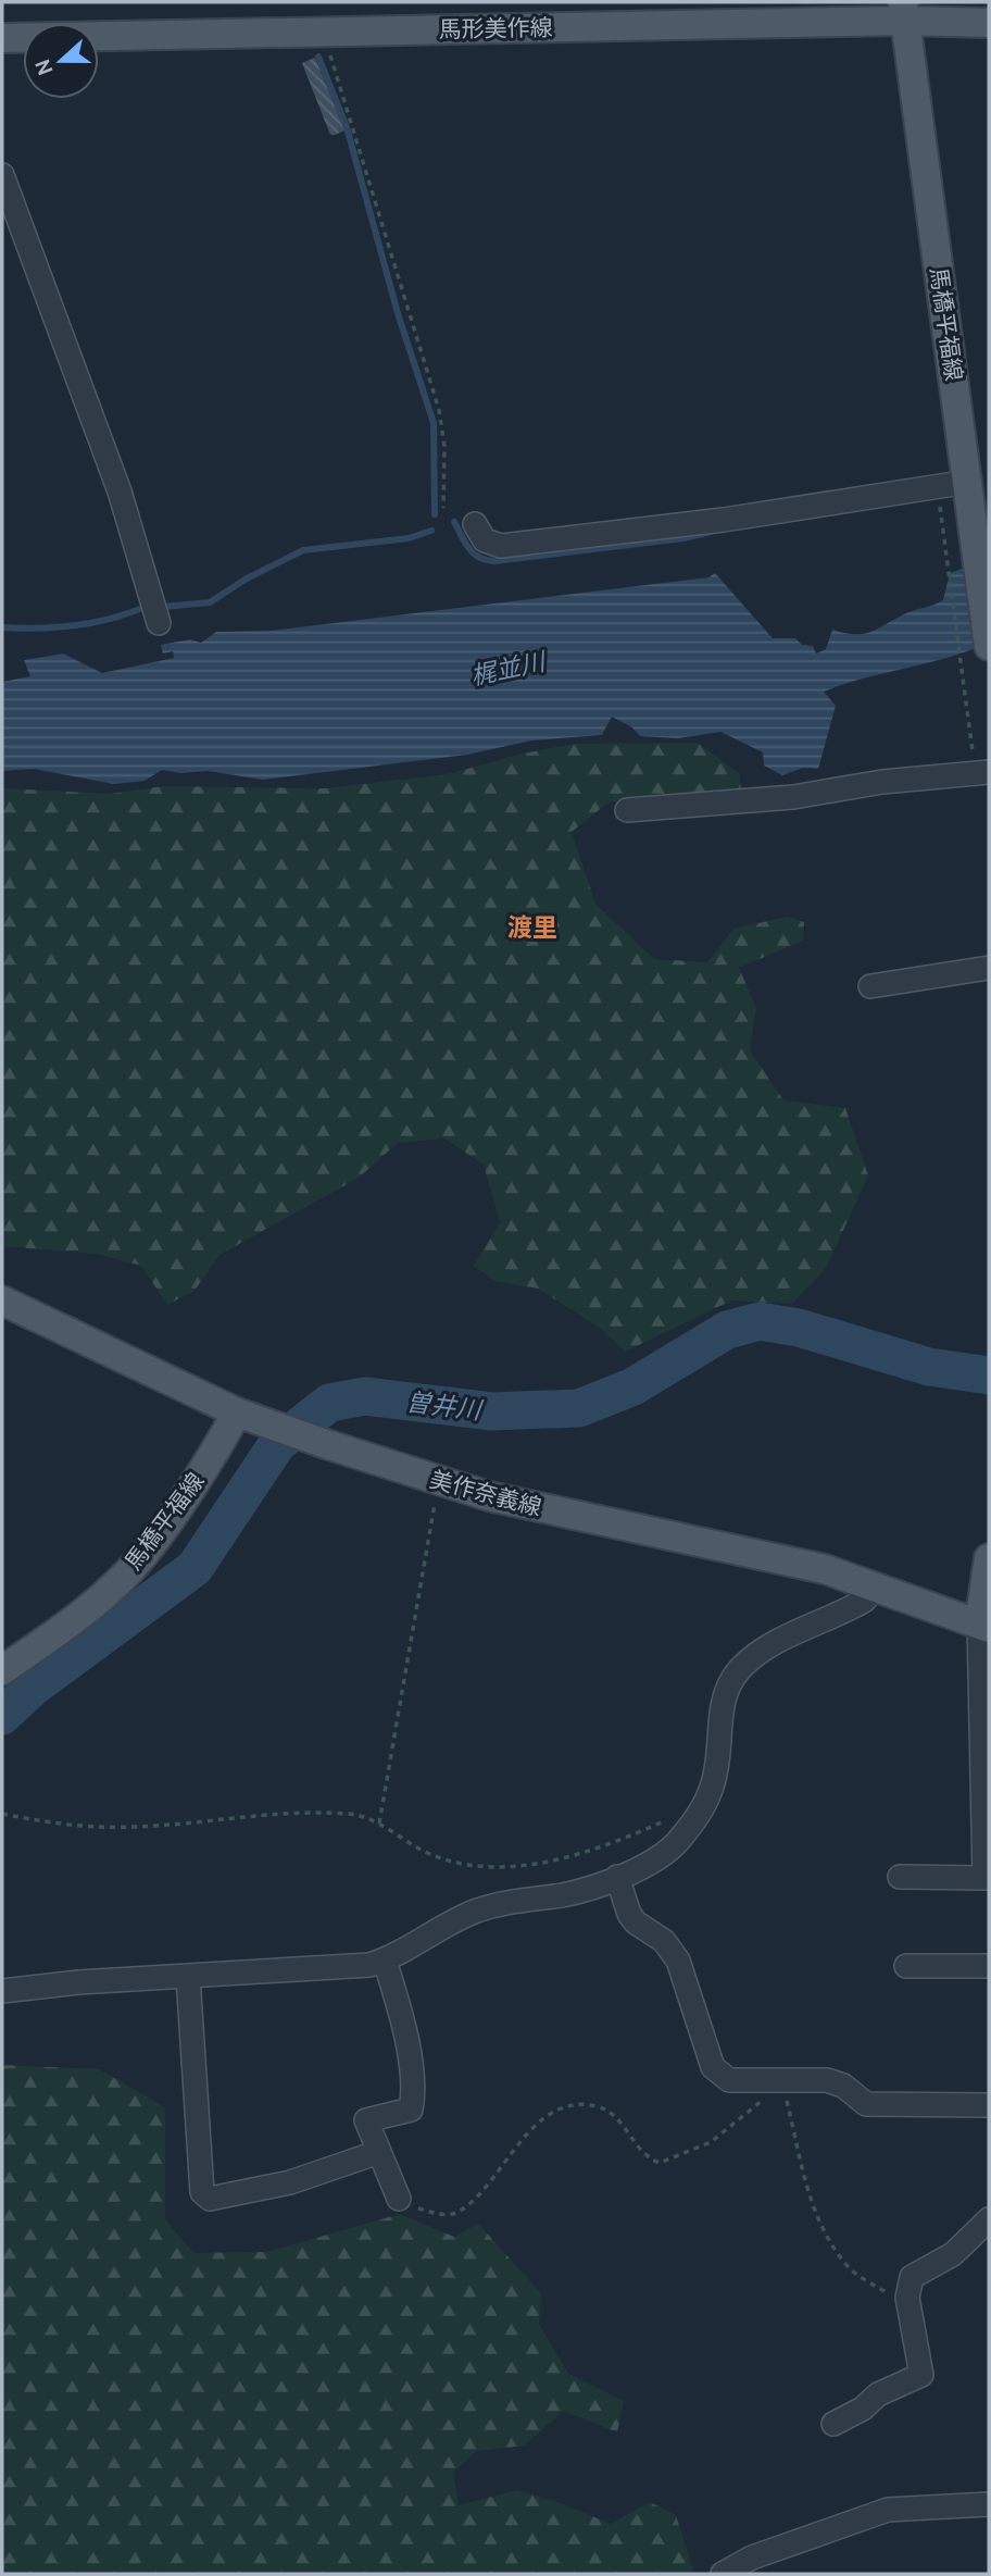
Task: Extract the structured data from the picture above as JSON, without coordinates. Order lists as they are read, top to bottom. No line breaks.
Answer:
{"streets":{"main road":["馬形美作線","馬橋平福線","美作奈義線"]},"crossings":[["馬形美作線","馬橋平福線"],["馬橋平福線","美作奈義線"]],"districts":["渡里"],"water":["梶並川","曽井川"],"north":"left"}
